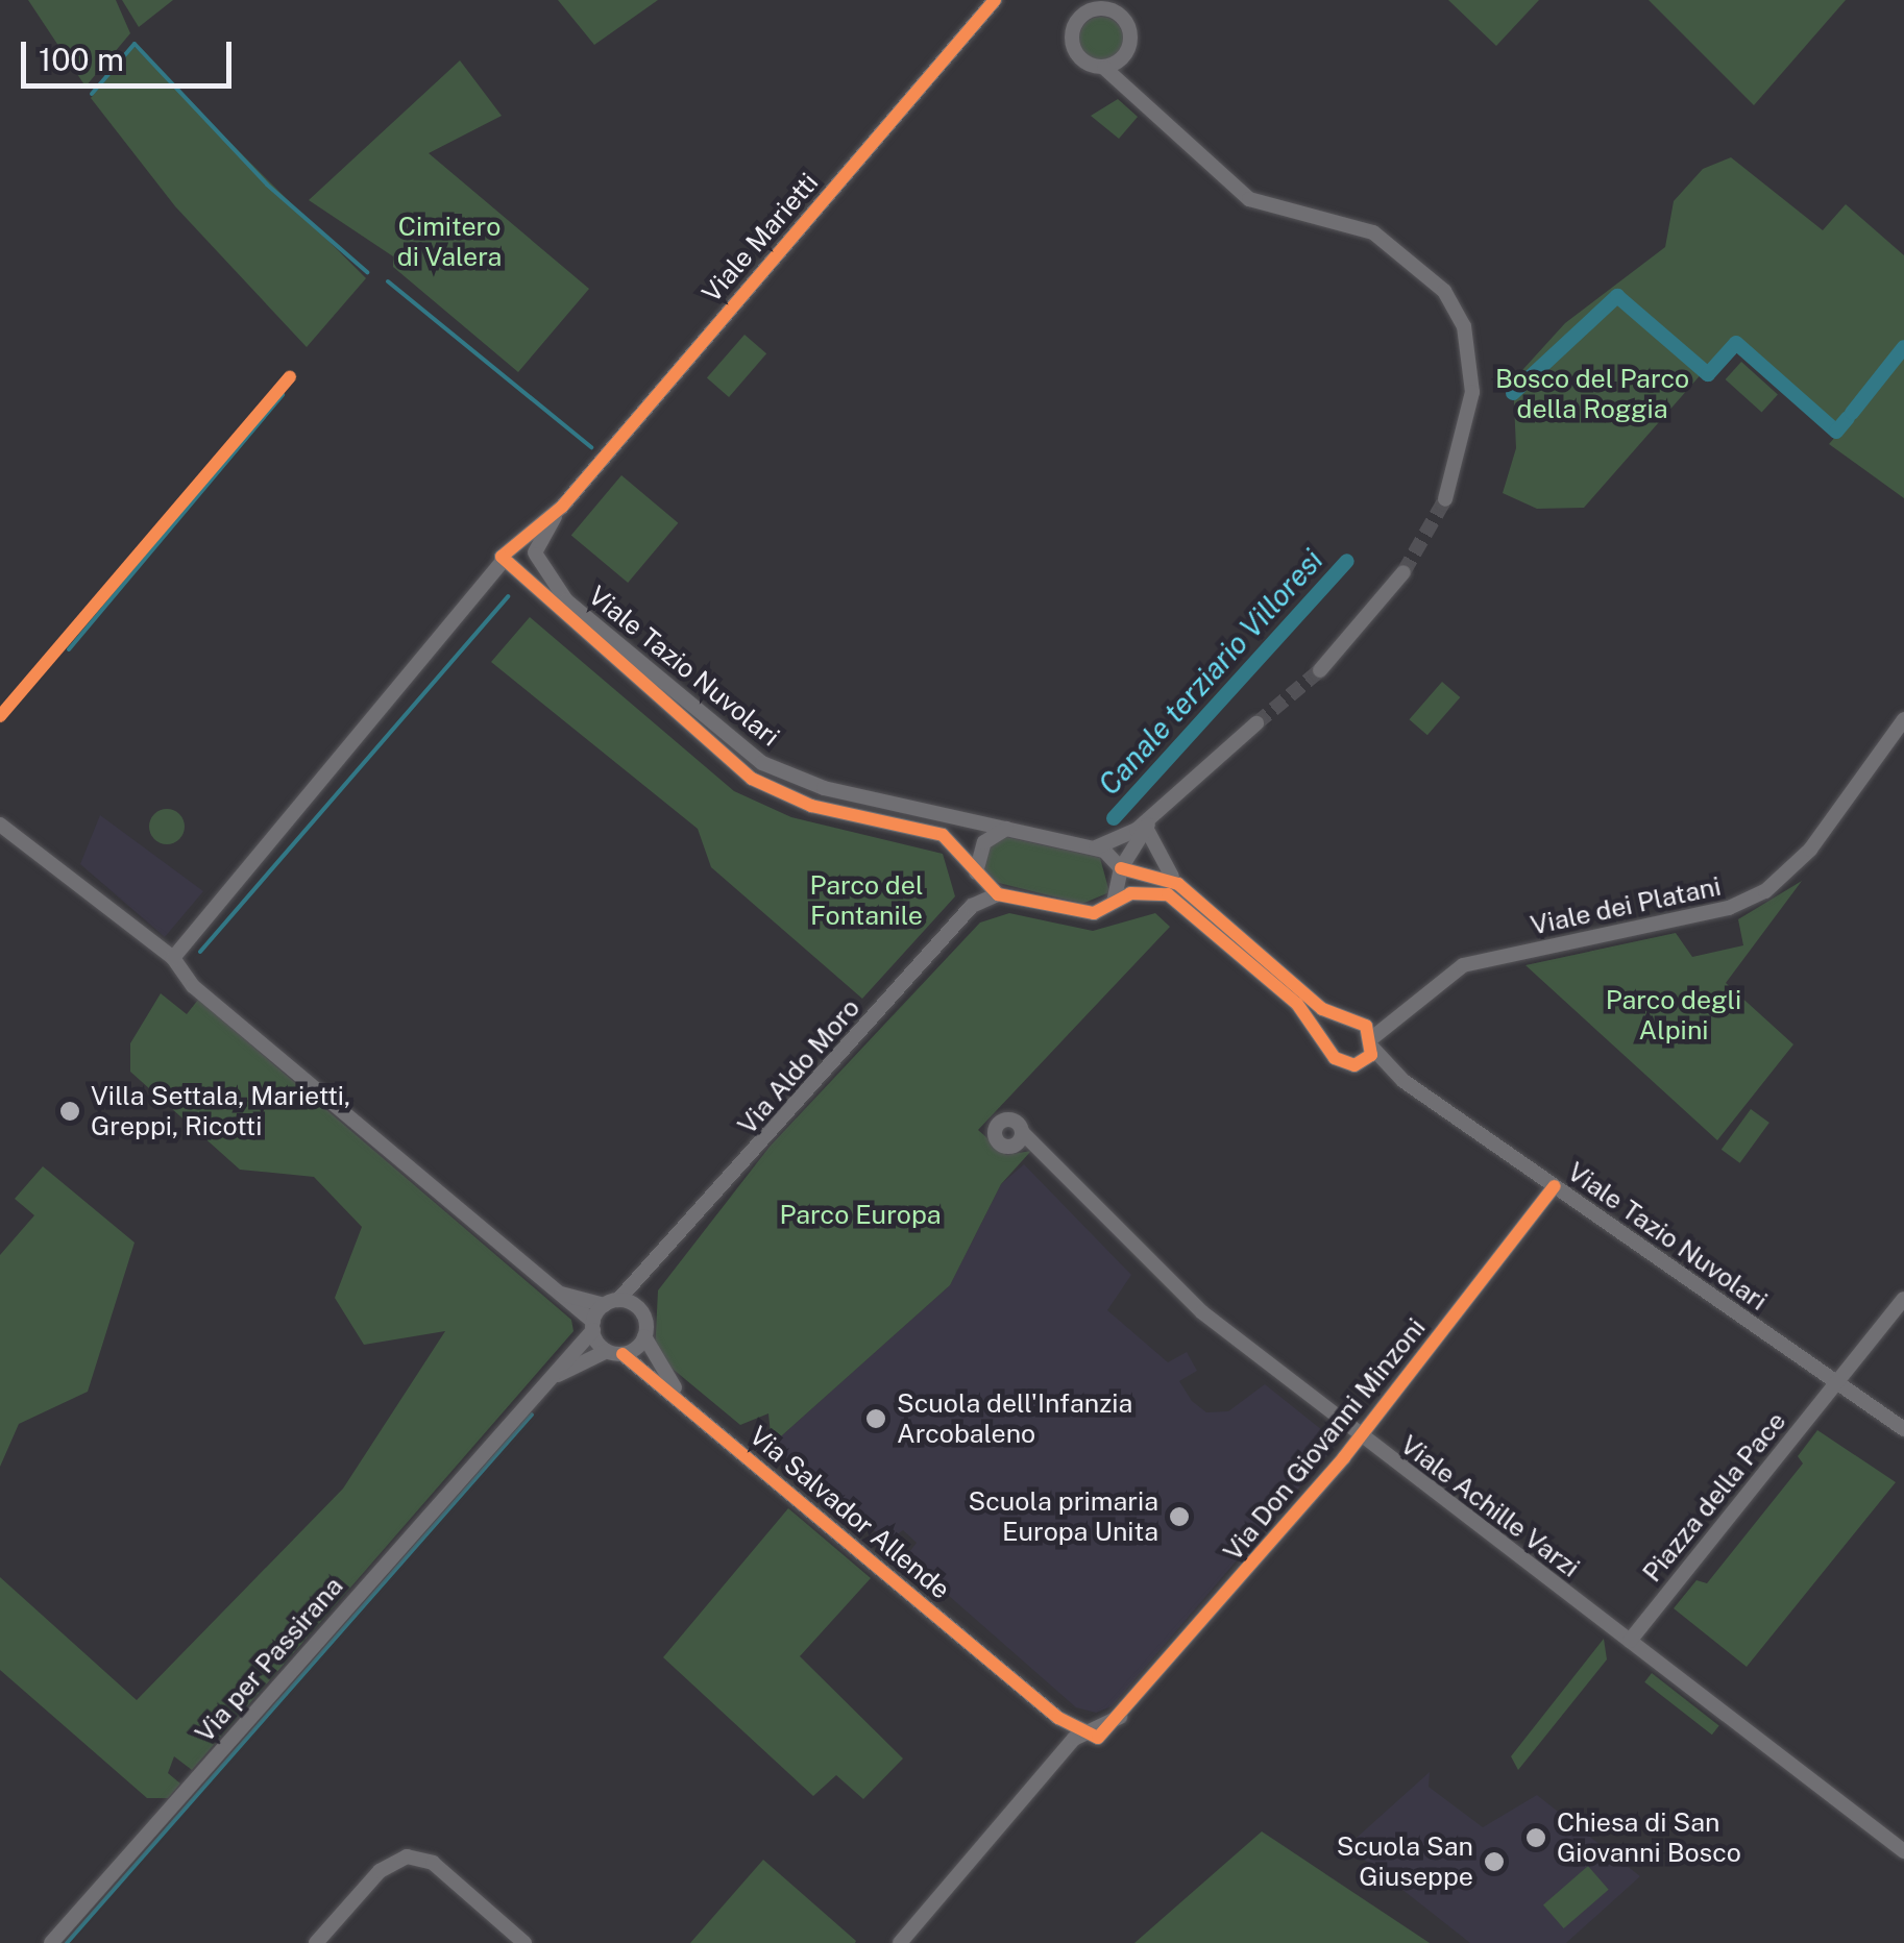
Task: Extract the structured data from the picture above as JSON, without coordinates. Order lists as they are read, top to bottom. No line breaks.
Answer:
{"streets":{"street":["Viale Marietti","Viale Tazio Nuvolari","Viale dei Platani","Via Aldo Moro","Via Don Giovanni Minzoni","Piazza della Pace","Viale Achille Varzi","Via Salvador Allende","Via per Passirana"]},"crossings":[["Viale Marietti","Viale Tazio Nuvolari"],["Viale Tazio Nuvolari","Viale dei Platani"],["Viale Tazio Nuvolari","Via Aldo Moro"],["Viale Tazio Nuvolari","Via Don Giovanni Minzoni"],["Viale Tazio Nuvolari","Piazza della Pace"],["Via Aldo Moro","Via Salvador Allende"],["Via Aldo Moro","Via per Passirana"],["Via Don Giovanni Minzoni","Viale Achille Varzi"],["Via Don Giovanni Minzoni","Via Salvador Allende"],["Piazza della Pace","Viale Achille Varzi"],["Via Salvador Allende","Via per Passirana"]],"water":["Canale terziario Villoresi"],"parks":["Cimitero di Valera","Bosco del Parco della Roggia","Parco del Fontanile","Parco degli Alpini","Parco Europa"],"places":["Villa Settala, Marietti, Greppi, Ricotti","Scuola dell'Infanzia Arcobaleno","Scuola primaria Europa Unita","Chiesa di San Giovanni Bosco","Scuola San Giuseppe"],"scale_bar":"100 m"}
